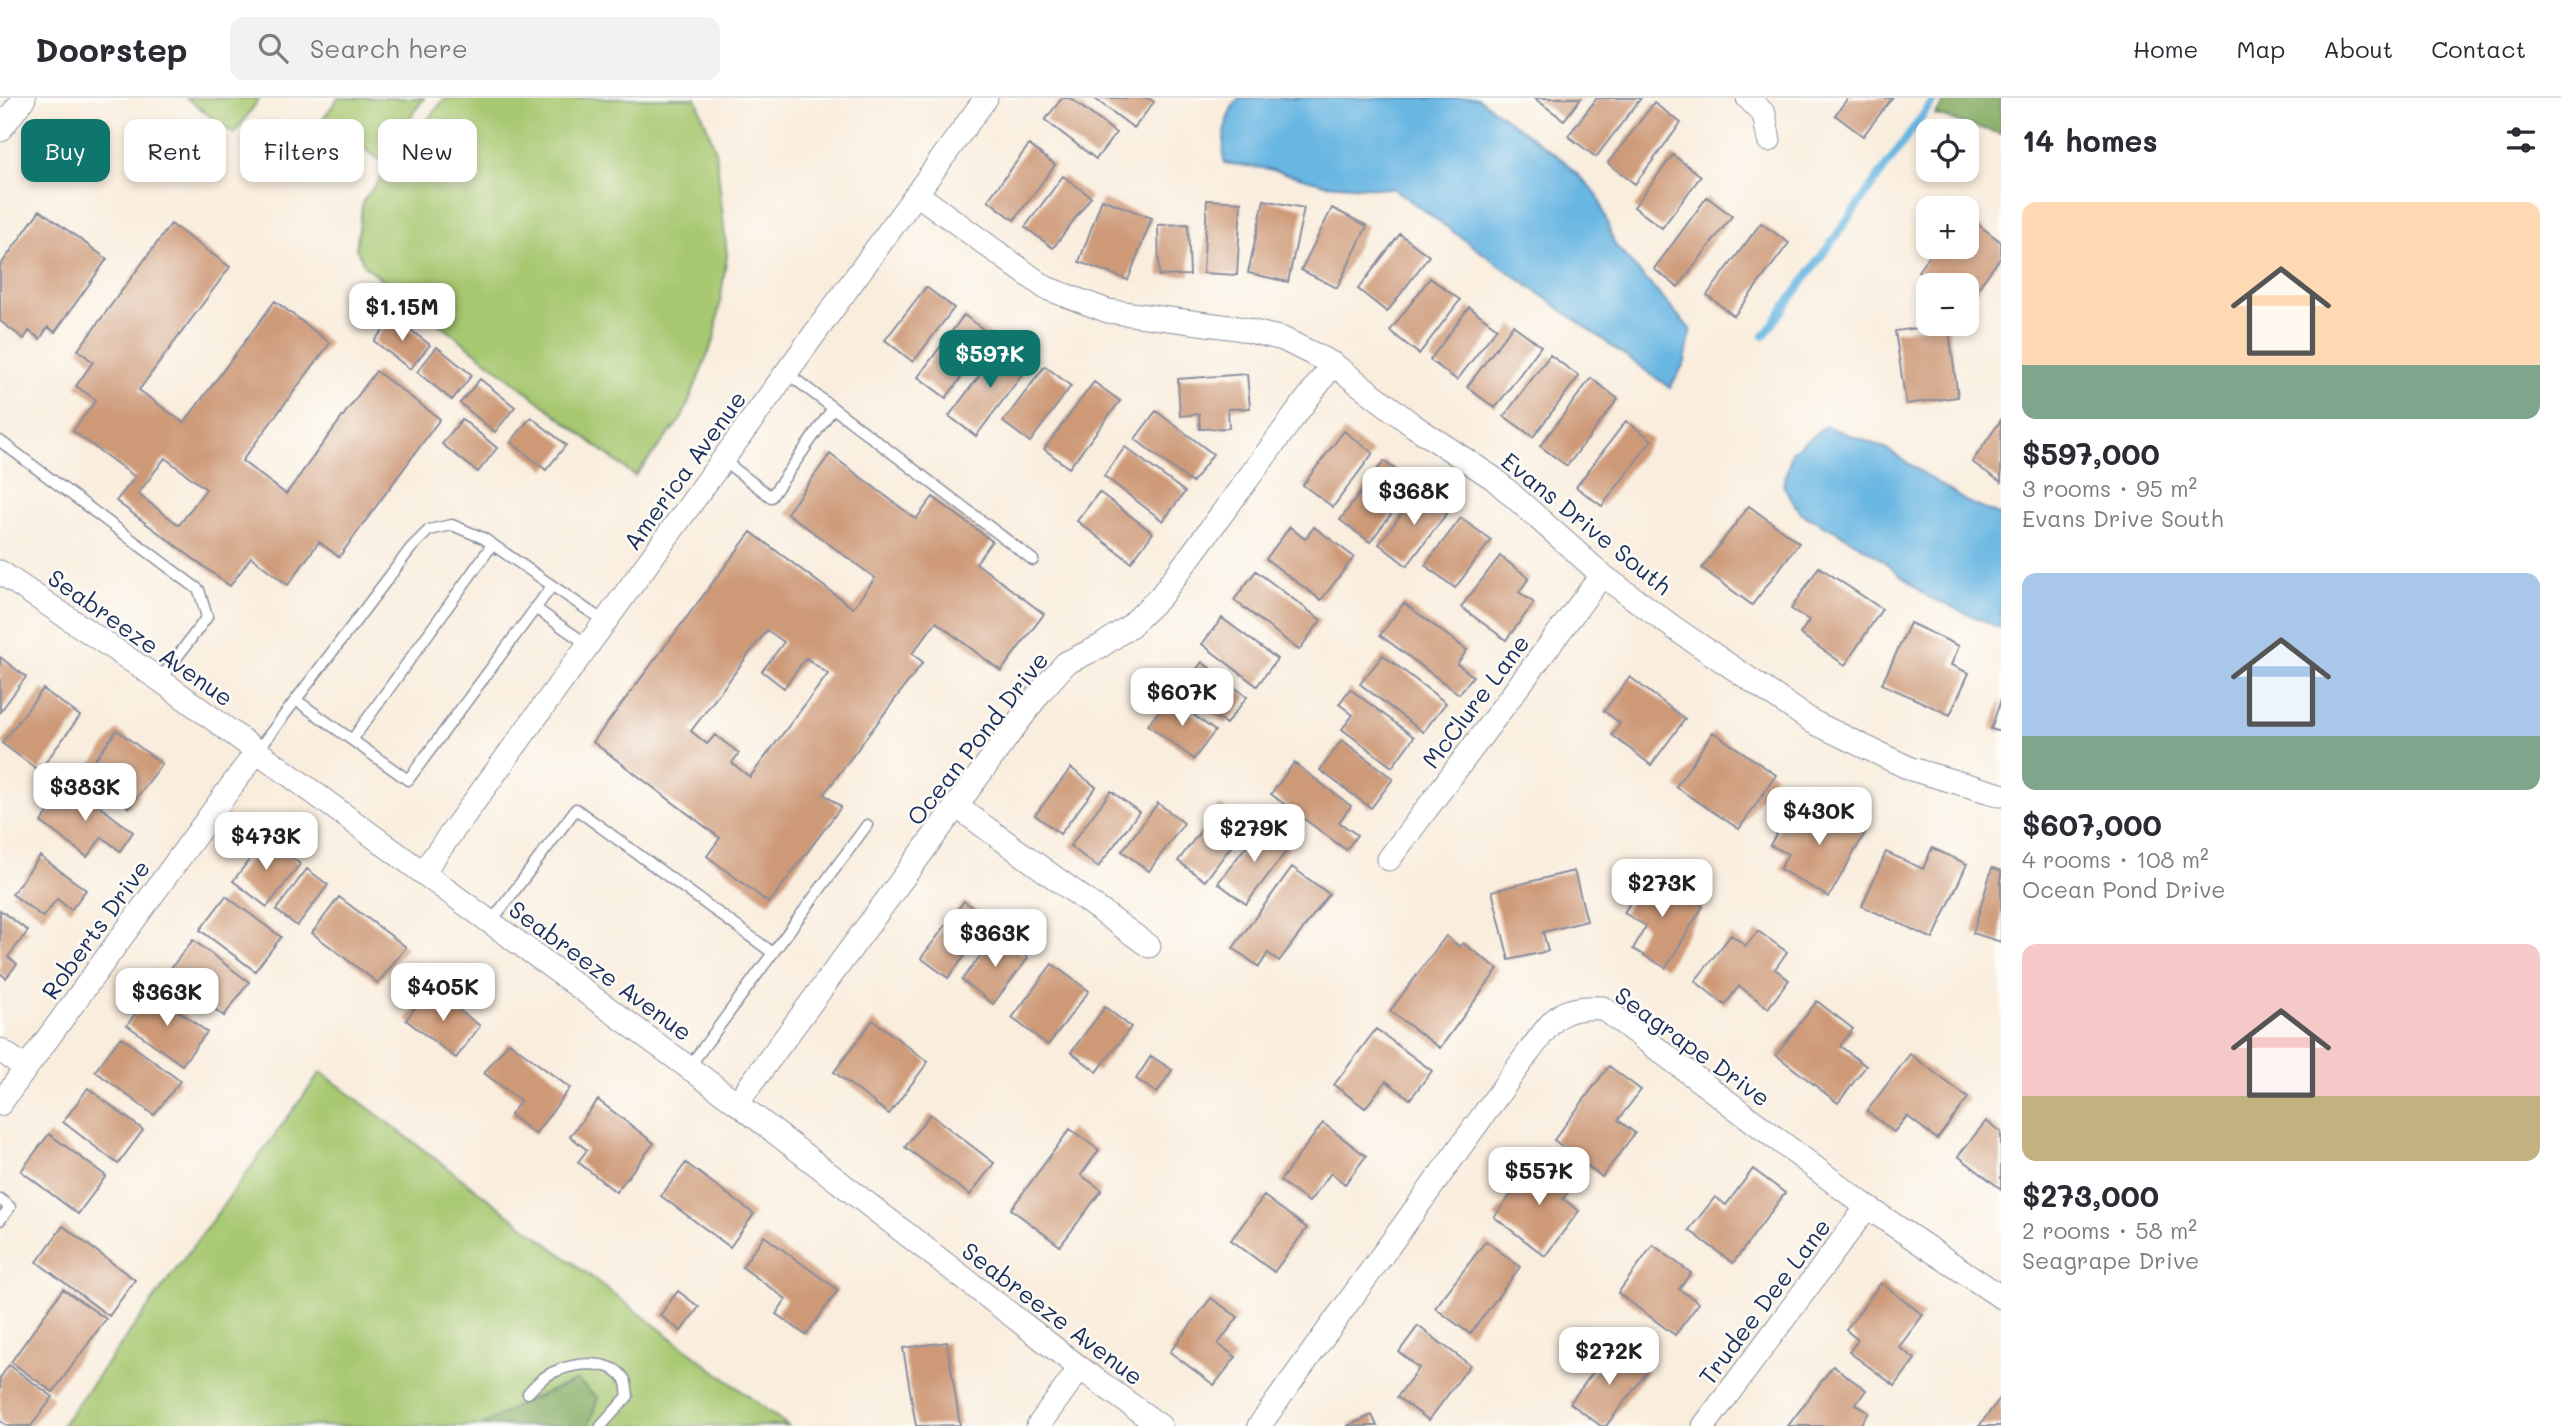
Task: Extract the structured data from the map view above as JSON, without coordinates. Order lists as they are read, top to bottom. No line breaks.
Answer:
{"streets":{"street":["America Avenue","Evans Drive South","Seabreeze Avenue","McClure Lane","Ocean Pond Drive","Roberts Drive","Seagrape Drive","Trudee Dee Lane"]},"crossings":[["America Avenue","Evans Drive South"],["America Avenue","Seabreeze Avenue"],["Evans Drive South","McClure Lane"],["Evans Drive South","Ocean Pond Drive"],["Seabreeze Avenue","Ocean Pond Drive"],["Seabreeze Avenue","Roberts Drive"],["Seagrape Drive","Trudee Dee Lane"]],"page":{"header":"Doorstep","search":"Search here","nav":["Home","Map","About","Contact"],"heading":"14 homes","map_buttons":["+","−"],"chip":["Buy","Rent","Filters","New"],"list":[{"name":"$597,000","note":"3 rooms · 95 m² · Evans Drive South"},{"name":"$607,000","note":"4 rooms · 108 m² · Ocean Pond Drive"},{"name":"$273,000","note":"2 rooms · 58 m² · Seagrape Drive"}],"price":["$1.15M","$597K","$368K","$607K","$383K","$430K","$279K","$473K","$273K","$363K","$405K","$363K","$557K","$272K"]}}
